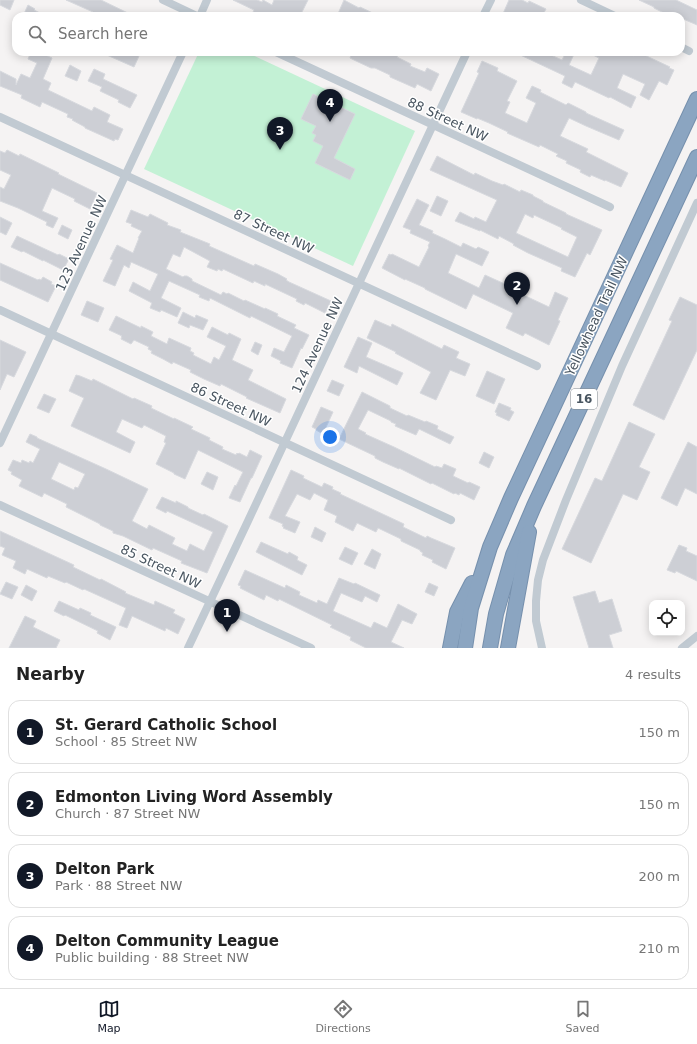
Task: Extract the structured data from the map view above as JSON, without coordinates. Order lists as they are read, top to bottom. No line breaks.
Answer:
{"streets":{"highway":["Yellowhead Trail NW","16"],"street":["88 Street NW","87 Street NW","123 Avenue NW","124 Avenue NW","86 Street NW","85 Street NW"]},"crossings":[["88 Street NW","124 Avenue NW"],["87 Street NW","123 Avenue NW"],["87 Street NW","124 Avenue NW"],["123 Avenue NW","86 Street NW"],["124 Avenue NW","86 Street NW"],["124 Avenue NW","85 Street NW"]],"page":{"search":"Search here","pins":["4","3","2","1"],"heading":["Nearby","4 results"],"list":[{"mark":"1","name":"St. Gerard Catholic School","note":"School · 85 Street NW","value":"150 m"},{"mark":"2","name":"Edmonton Living Word Assembly","note":"Church · 87 Street NW","value":"150 m"},{"mark":"3","name":"Delton Park","note":"Park · 88 Street NW","value":"200 m"},{"mark":"4","name":"Delton Community League","note":"Public building · 88 Street NW","value":"210 m"}],"nav":["Map","Directions","Saved"]}}
